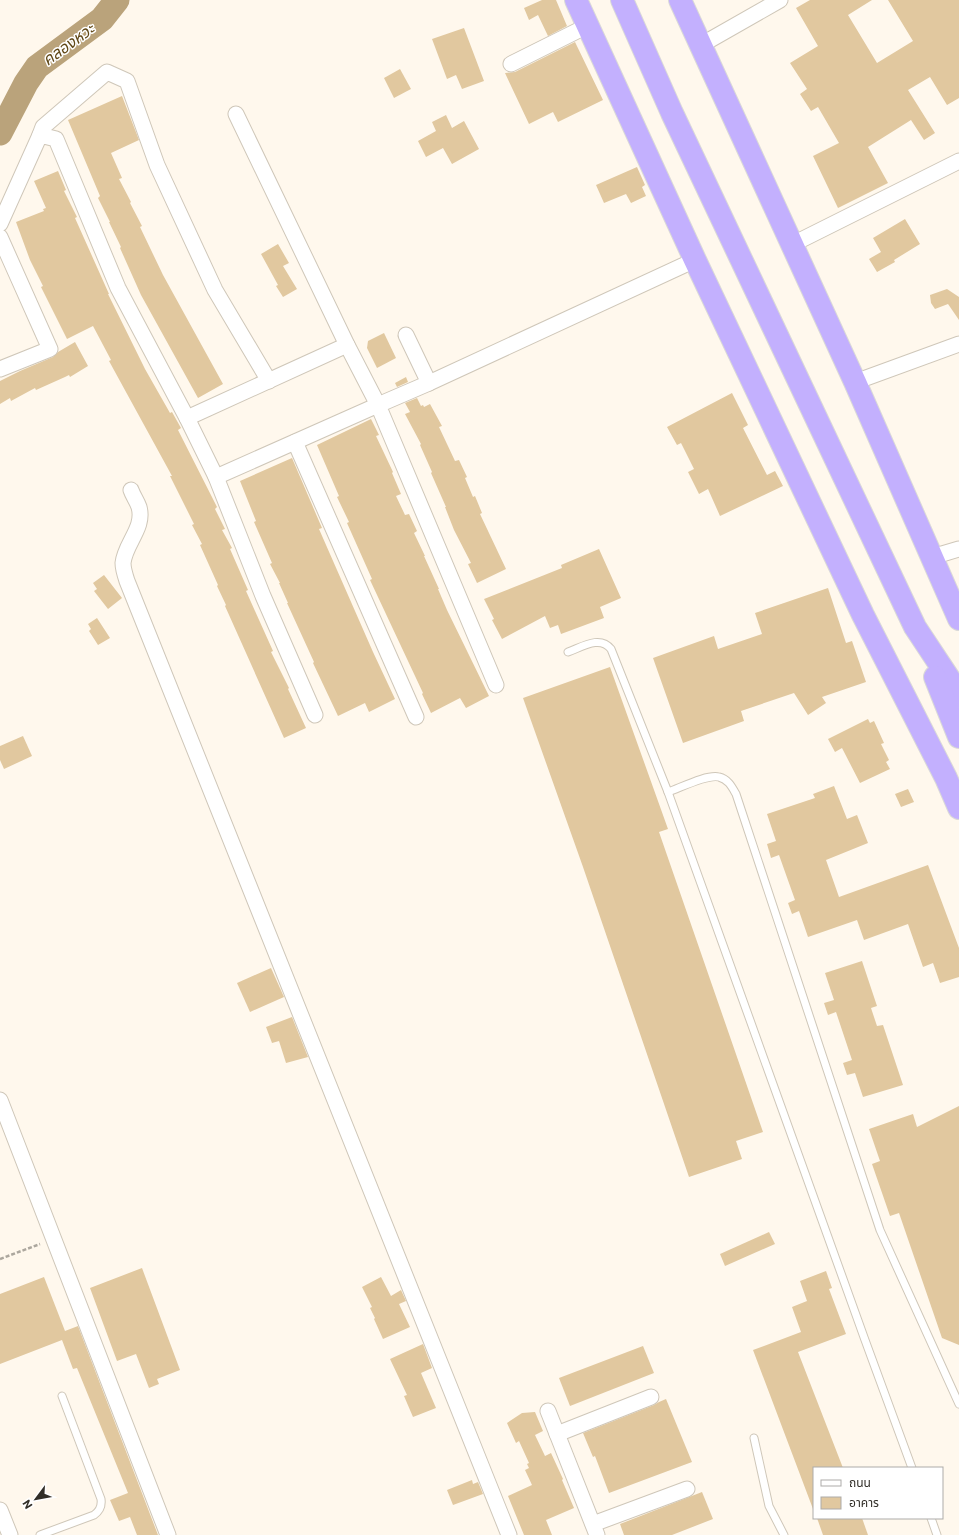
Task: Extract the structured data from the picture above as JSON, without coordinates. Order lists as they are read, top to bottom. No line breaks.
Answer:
{"water":["คลองหวะ"],"legend":["ถนน","อาคาร"],"north":"bottom left"}
